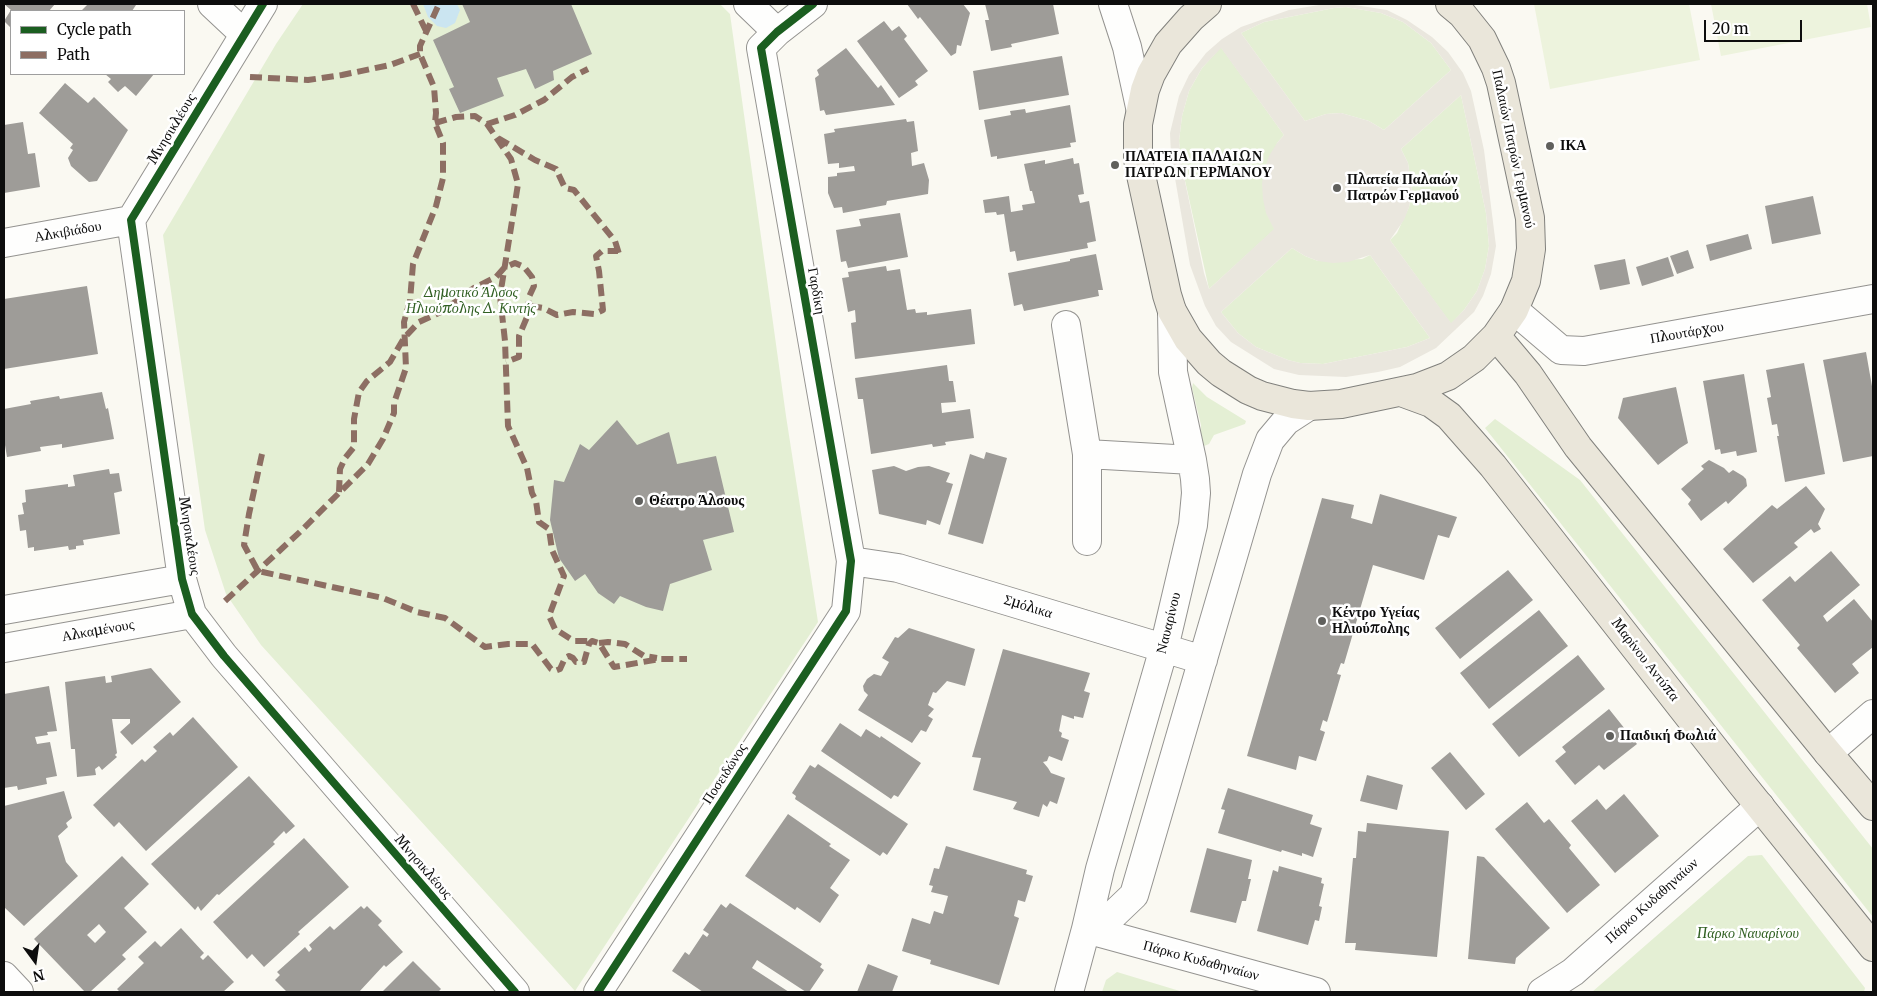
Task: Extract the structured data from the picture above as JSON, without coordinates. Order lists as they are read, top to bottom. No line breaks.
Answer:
{"streets":{"main road":["Παλαιών Πατρών Γερμανού","Μαρίνου Αντύπα"],"street":["Μνησικλέους","Αλκιβιάδου","Γαρδίκη","Πλουτάρχου","Σμόλικα","Ναυαρίνου","Αλκαμένους","Ποσειδώνος","Πάρκο Κυδαθηναίων"]},"crossings":[["Μνησικλέους","Αλκιβιάδου"],["Μνησικλέους","Αλκαμένους"],["Παλαιών Πατρών Γερμανού","Πλουτάρχου"],["Παλαιών Πατρών Γερμανού","Ναυαρίνου"],["Παλαιών Πατρών Γερμανού","Μαρίνου Αντύπα"],["Γαρδίκη","Σμόλικα"],["Γαρδίκη","Ποσειδώνος"],["Σμόλικα","Ναυαρίνου"],["Σμόλικα","Ποσειδώνος"],["Ναυαρίνου","Πάρκο Κυδαθηναίων"],["Μαρίνου Αντύπα","Πάρκο Κυδαθηναίων"]],"parks":["Δημοτικό Άλσος Ηλιούπολης Δ. Κιντής","Πάρκο Ναυαρίνου"],"places":["ΙΚΑ","ΠΛΑΤΕΙΑ ΠΑΛΑΙΩΝ ΠΑΤΡΩΝ ΓΕΡΜΑΝΟΥ","Πλατεία Παλαιών Πατρών Γερμανού","Θέατρο Άλσους","Κέντρο Υγείας Ηλιούπολης","Παιδική Φωλιά"],"legend":["Cycle path","Path"],"scale_bar":"20 m","north":"bottom"}
